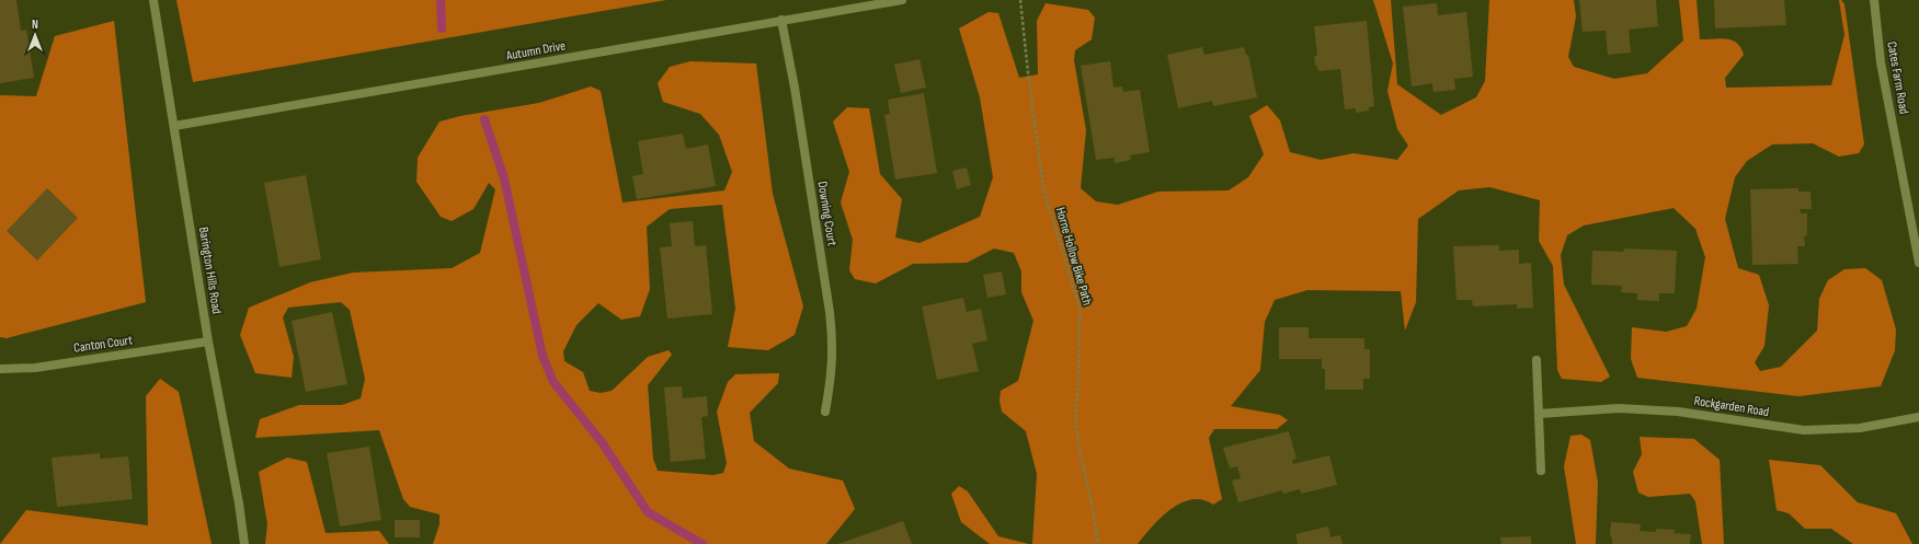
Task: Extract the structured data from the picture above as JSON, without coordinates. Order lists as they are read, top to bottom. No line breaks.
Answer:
{"streets":{"street":["Autumn Drive","Cates Farm Road","Downing Court","Barington Hills Road","Canton Court","Rockgarden Road"],"path":["Horne Hollow Bike Path"]},"crossings":[["Autumn Drive","Downing Court"],["Autumn Drive","Barington Hills Road"],["Barington Hills Road","Canton Court"]],"north":"top"}
